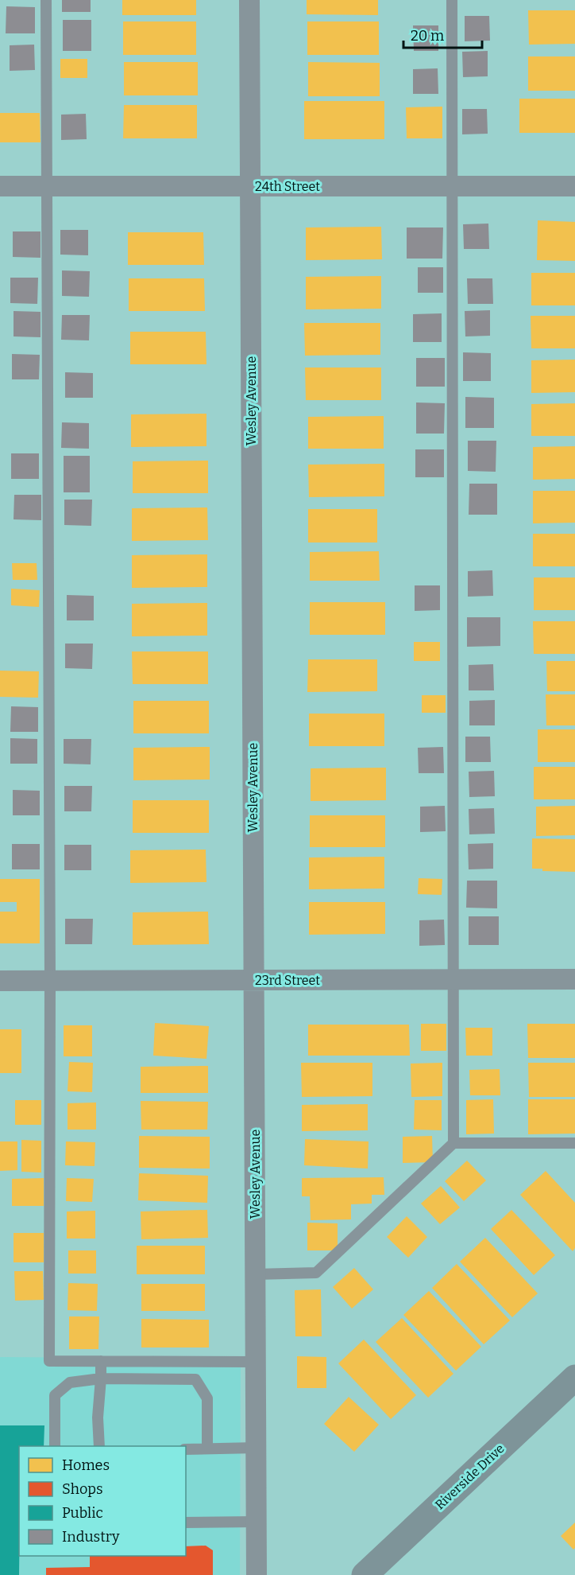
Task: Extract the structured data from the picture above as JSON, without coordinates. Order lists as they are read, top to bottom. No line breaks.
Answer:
{"streets":{"street":["24th Street","Wesley Avenue","23rd Street","Riverside Drive"]},"crossings":[["24th Street","Wesley Avenue"],["Wesley Avenue","23rd Street"]],"legend":["Homes","Shops","Public","Industry"],"scale_bar":"20 m"}
